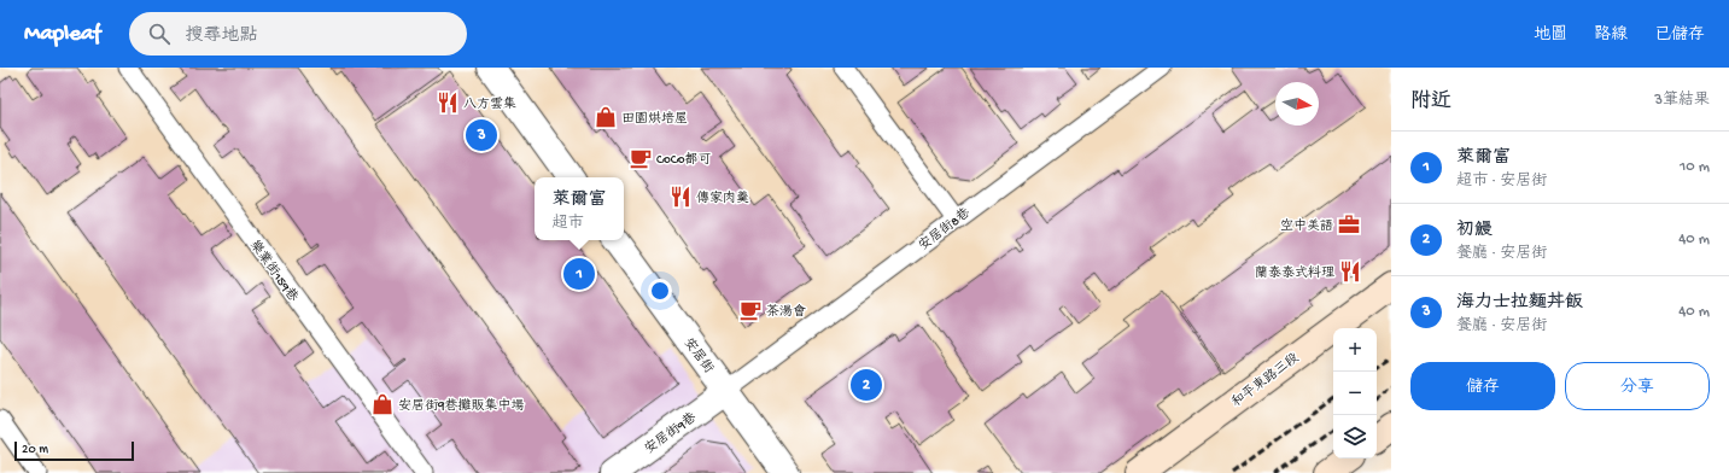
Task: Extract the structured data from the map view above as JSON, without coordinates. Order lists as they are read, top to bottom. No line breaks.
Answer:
{"streets":{"main road":["和平東路三段"],"street":["安居街","安居街9巷"],"lane":["安居街8巷","樂業街159巷"]},"crossings":[["安居街8巷","安居街"],["安居街8巷","安居街9巷"],["安居街","安居街9巷"]],"places":{"restaurant":["八方雲集","傳家肉羹","蘭泰泰式料理"],"shop":["田園烘培屋","安居街9巷攤販集中場"],"cafe":["CoCo都可","茶湯會"],"office":["空中美語"]},"scale_bar":"20 m","north":"right","page":{"header":"Mapleaf","search":"搜尋地點","nav":["地圖","路線","已儲存"],"heading":["附近","3筆結果"],"pins":["3","1","2"],"list":[{"mark":"1","name":"萊爾富","note":"超市 · 安居街","value":"10 m"},{"mark":"2","name":"初鰻","note":"餐廳 · 安居街","value":"40 m"},{"mark":"3","name":"海力士拉麵丼飯","note":"餐廳 · 安居街","value":"40 m"}],"popup":["萊爾富","超市"],"map_buttons":["+","−"],"buttons":["儲存","分享"],"scale":"20 m"}}
